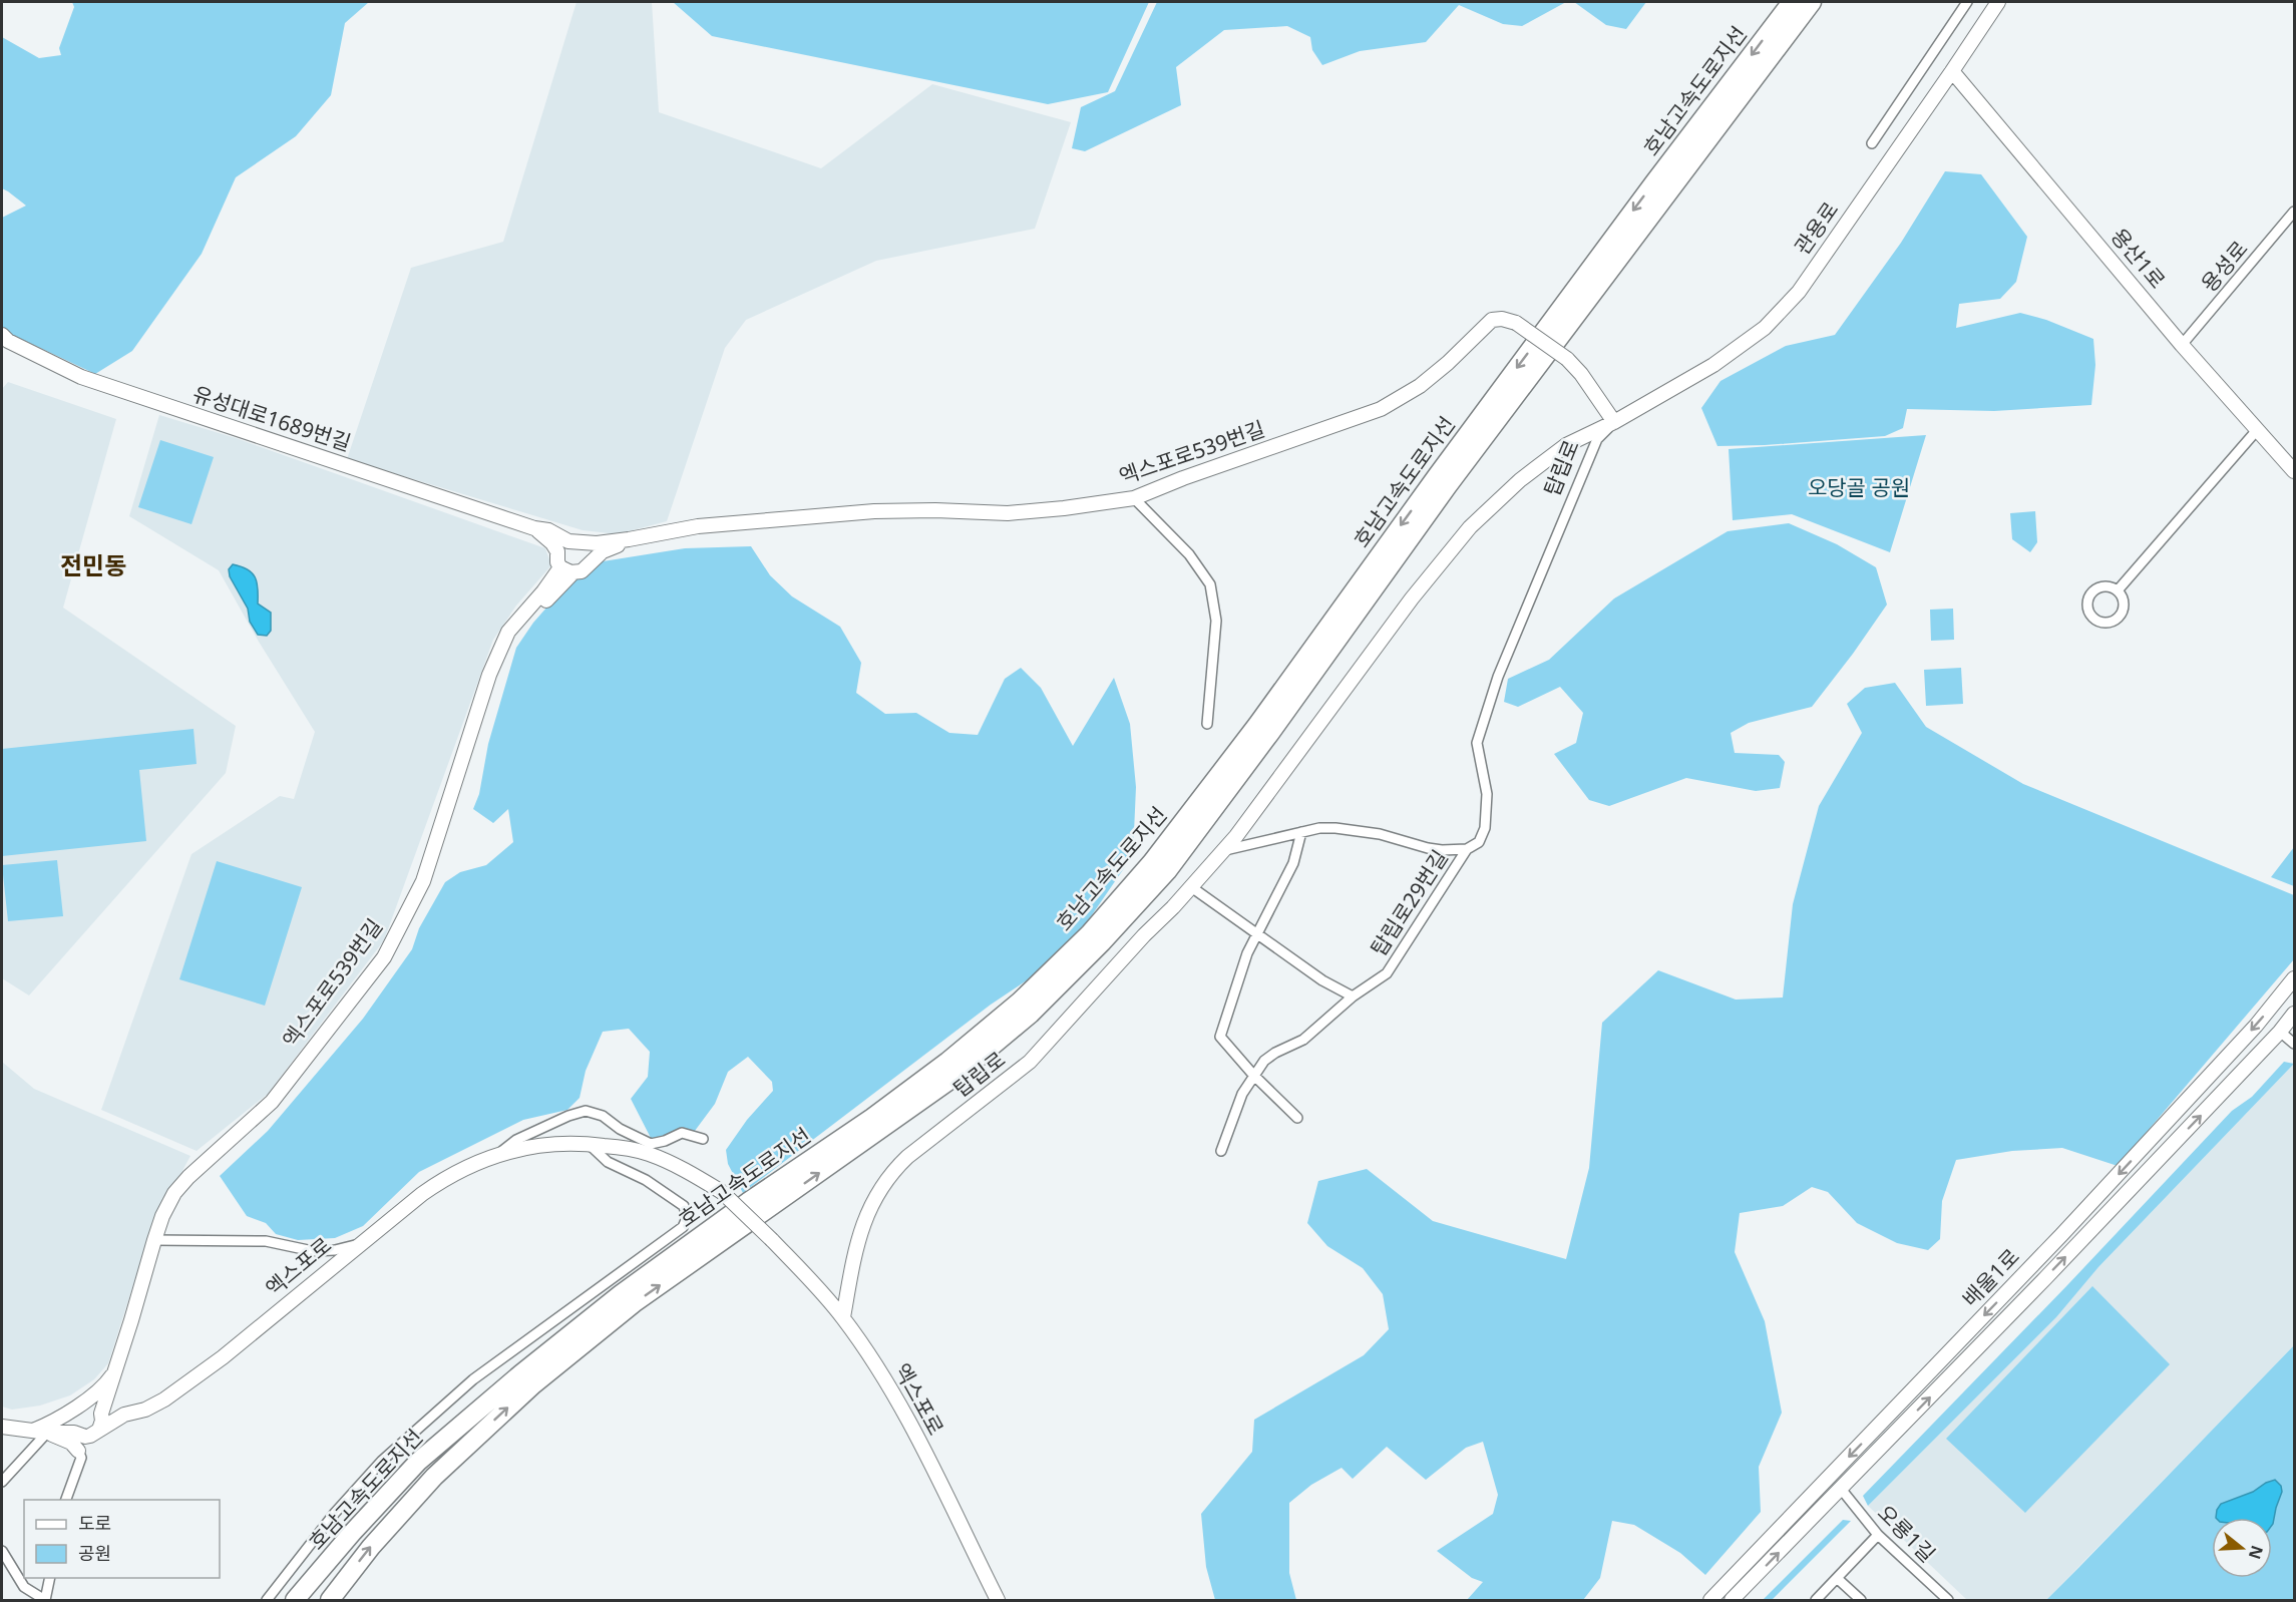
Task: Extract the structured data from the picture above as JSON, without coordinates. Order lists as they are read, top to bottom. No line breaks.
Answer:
{"streets":{"highway":["호남고속도로지선"],"main road":["관용로","용산1로","유성대로1689번길","엑스포로539번길","탑립로","엑스포로","배울1로"],"street":["용성로","탑립로29번길","오룡1길"]},"crossings":[["관용로","용산1로"],["관용로","엑스포로539번길"],["관용로","탑립로"],["용산1로","용성로"],["유성대로1689번길","엑스포로539번길"],["엑스포로539번길","탑립로"],["탑립로","탑립로29번길"],["탑립로","엑스포로"],["배울1로","오룡1길"]],"districts":["전민동"],"parks":["오당골 공원"],"legend":["도로","공원"],"north":"right"}
